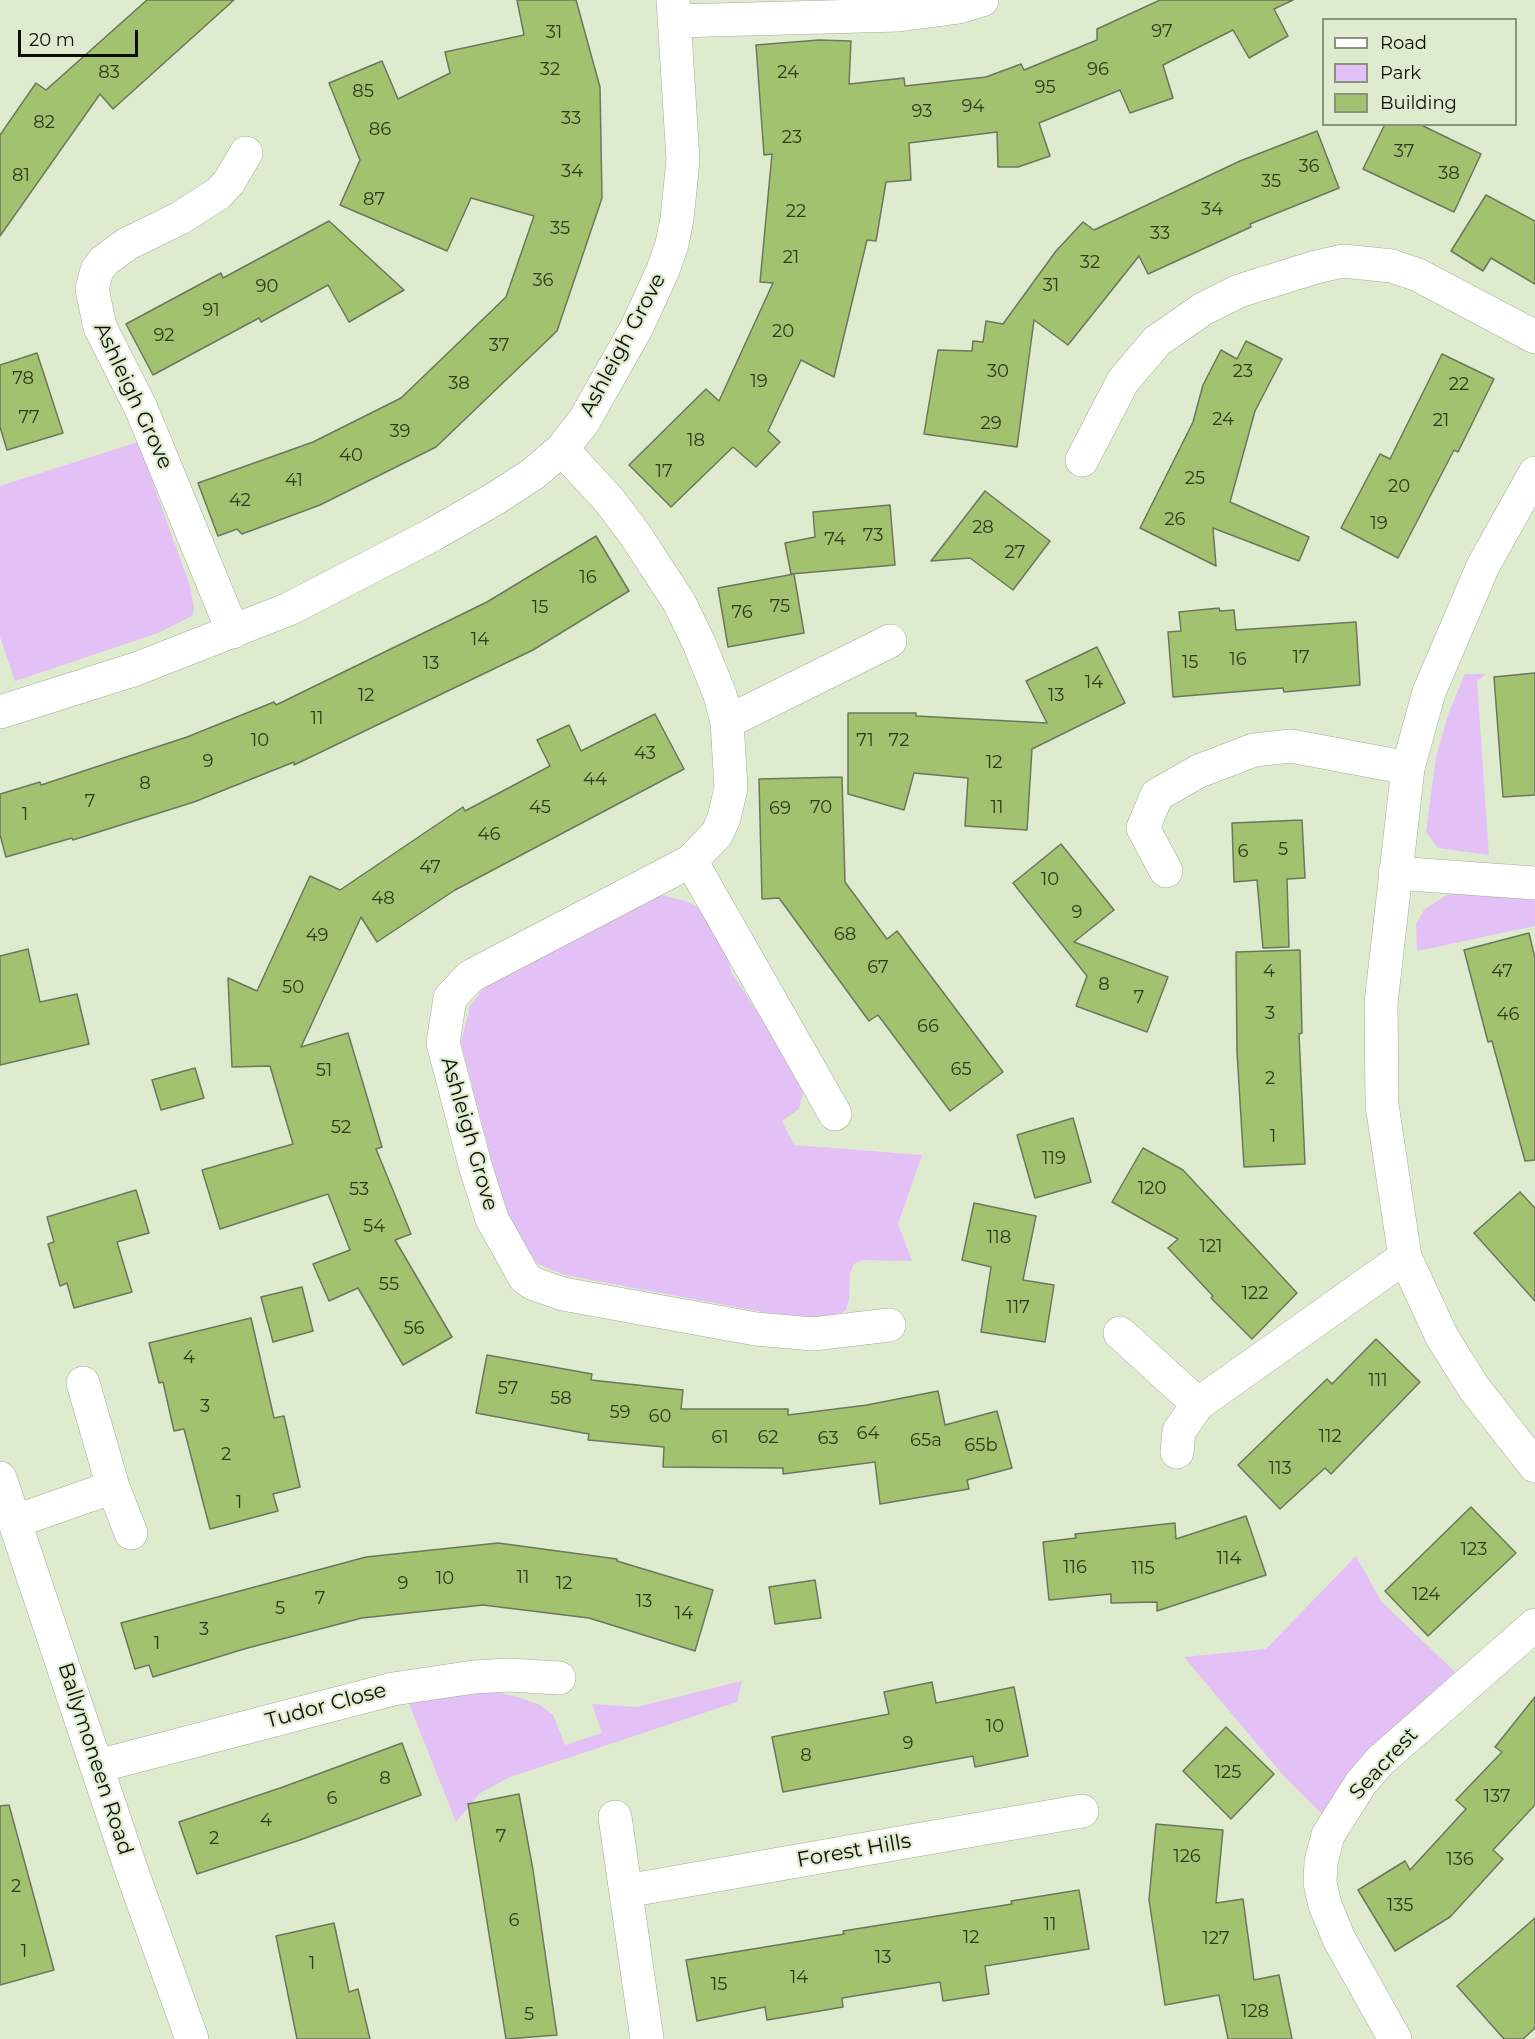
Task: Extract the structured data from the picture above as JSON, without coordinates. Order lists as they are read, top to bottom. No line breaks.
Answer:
{"streets":{"street":["Ashleigh Grove","Tudor Close","Ballymoneen Road","Seacrest","Forest Hills"]},"crossings":[["Tudor Close","Ballymoneen Road"]],"house_numbers":["97","31","32","96","83","24","95","85","94","93","33","82","86","23","37","36","34","38","81","35","87","34","22","35","33","21","32","36","31","90","91","20","92","37","30","23","78","19","38","22","77","24","21","29","39","18","40","17","25","41","20","42","26","19","28","73","74","27","16","75","15","76","14","17","16","15","13","14","12","13","11","10","71","72","43","9","12","44","8","7","45","70","11","69","1","46","5","6","47","10","48","9","68","49","67","4","47","8","50","7","3","46","66","65","51","2","52","1","119","120","53","54","118","121","55","122","117","56","4","111","57","58","3","59","60","64","112","61","62","63","65a","65b","2","113","1","123","114","116","115","11","10","9","12","124","7","13","5","14","3","1","10","9","8","125","8","137","6","4","7","2","126","136","2","135","6","11","12","127","1","13","1","14","15","128","5"],"legend":["Road","Park","Building"],"scale_bar":"20 m"}
